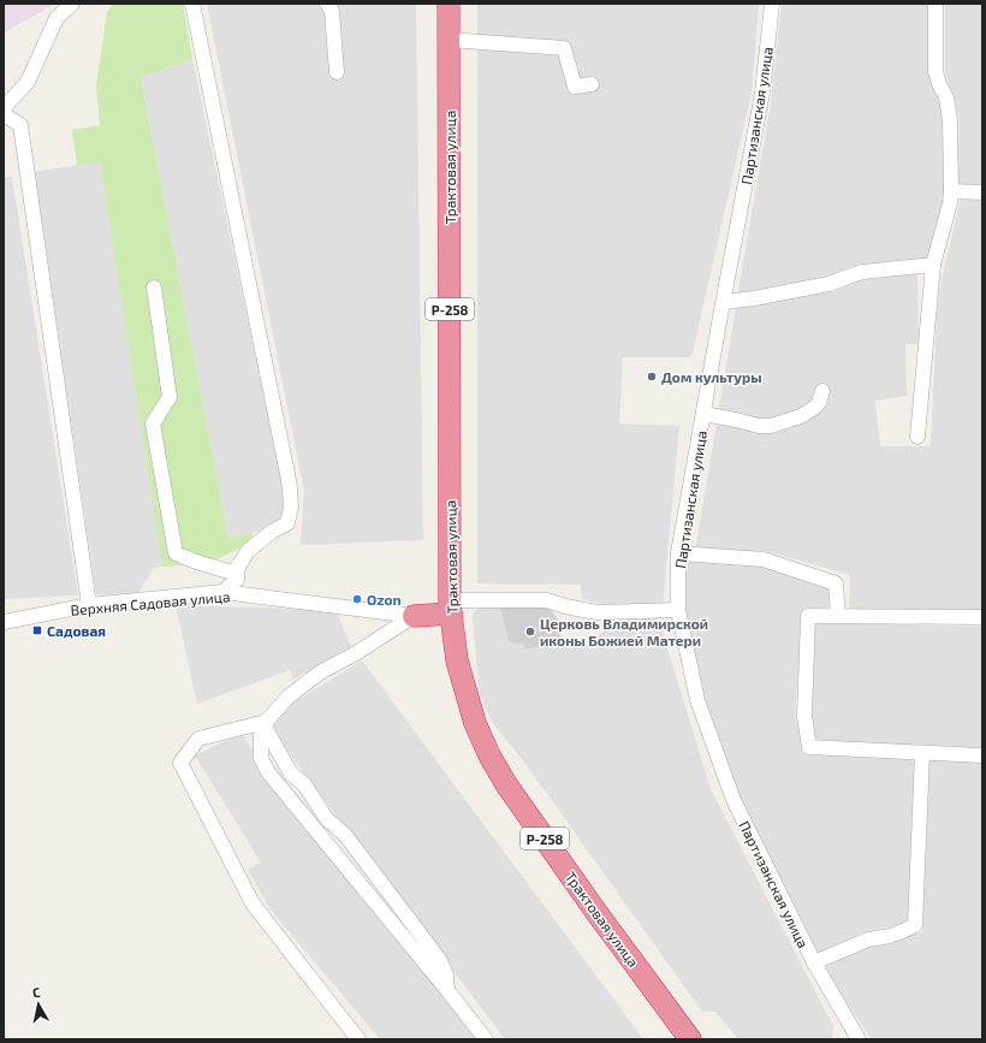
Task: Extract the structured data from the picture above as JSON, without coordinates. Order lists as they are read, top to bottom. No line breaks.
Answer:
{"streets":{"highway":["Трактовая улица","Р-258"],"street":["Партизанская улица","Верхняя Садовая улица"]},"places":{"other":["Дом культуры","Ozon","Церковь Владимирской иконы Божией Матери"],"transit":["Садовая"]},"north":"top"}
